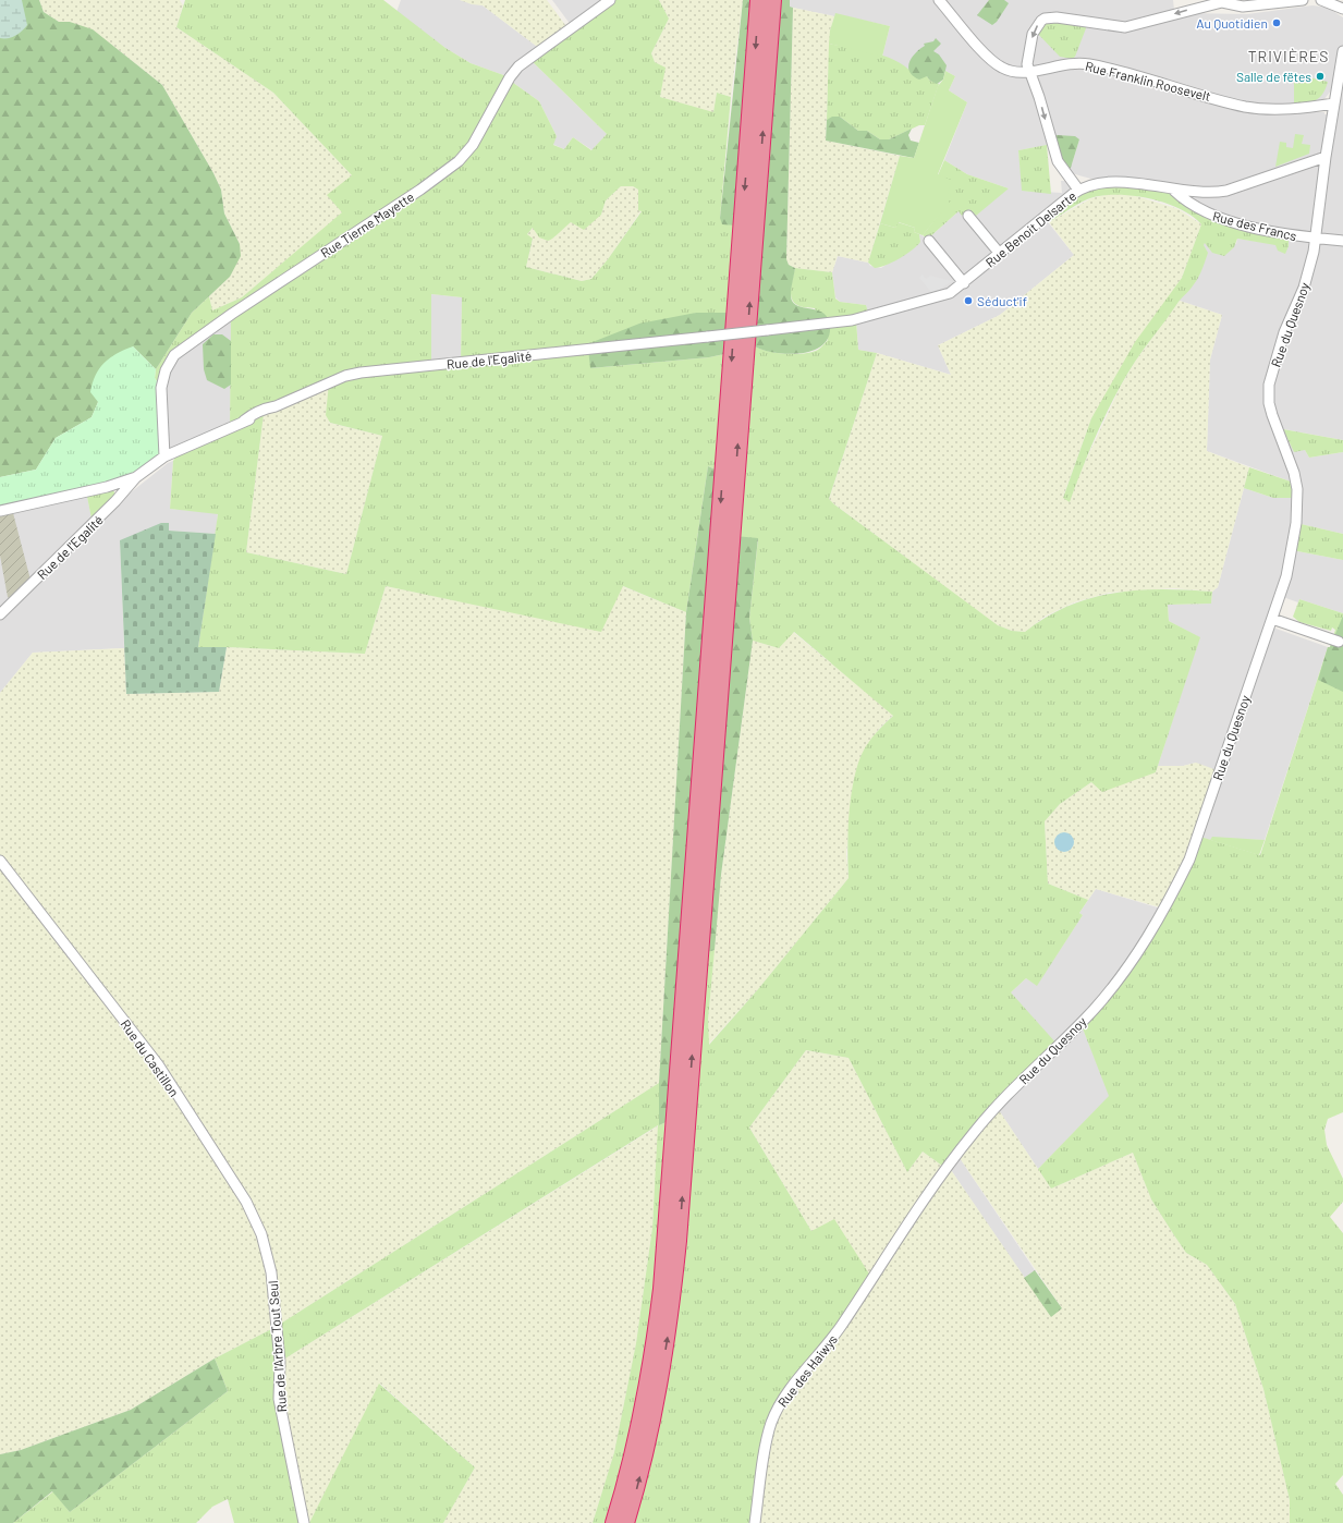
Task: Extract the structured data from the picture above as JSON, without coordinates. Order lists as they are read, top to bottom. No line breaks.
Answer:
{"streets":{"street":["Rue Franklin Roosevelt","Rue Tierne Mayette","Rue des Francs","Rue Benoit Delsarte","Rue du Quesnoy","Rue de l'Egalité","Rue du Castillon","Rue de l'Arbre Tout Seul","Rue des Haiwys"]},"crossings":[["Rue Franklin Roosevelt","Rue du Quesnoy"],["Rue Tierne Mayette","Rue de l'Egalité"],["Rue des Francs","Rue Benoit Delsarte"],["Rue des Francs","Rue du Quesnoy"],["Rue Benoit Delsarte","Rue du Quesnoy"],["Rue Benoit Delsarte","Rue de l'Egalité"],["Rue du Quesnoy","Rue des Haiwys"],["Rue du Castillon","Rue de l'Arbre Tout Seul"]],"districts":["TRIVIÈRES"],"places":["Au Quotidien","Salle de fëtes","Séduct'if"]}
